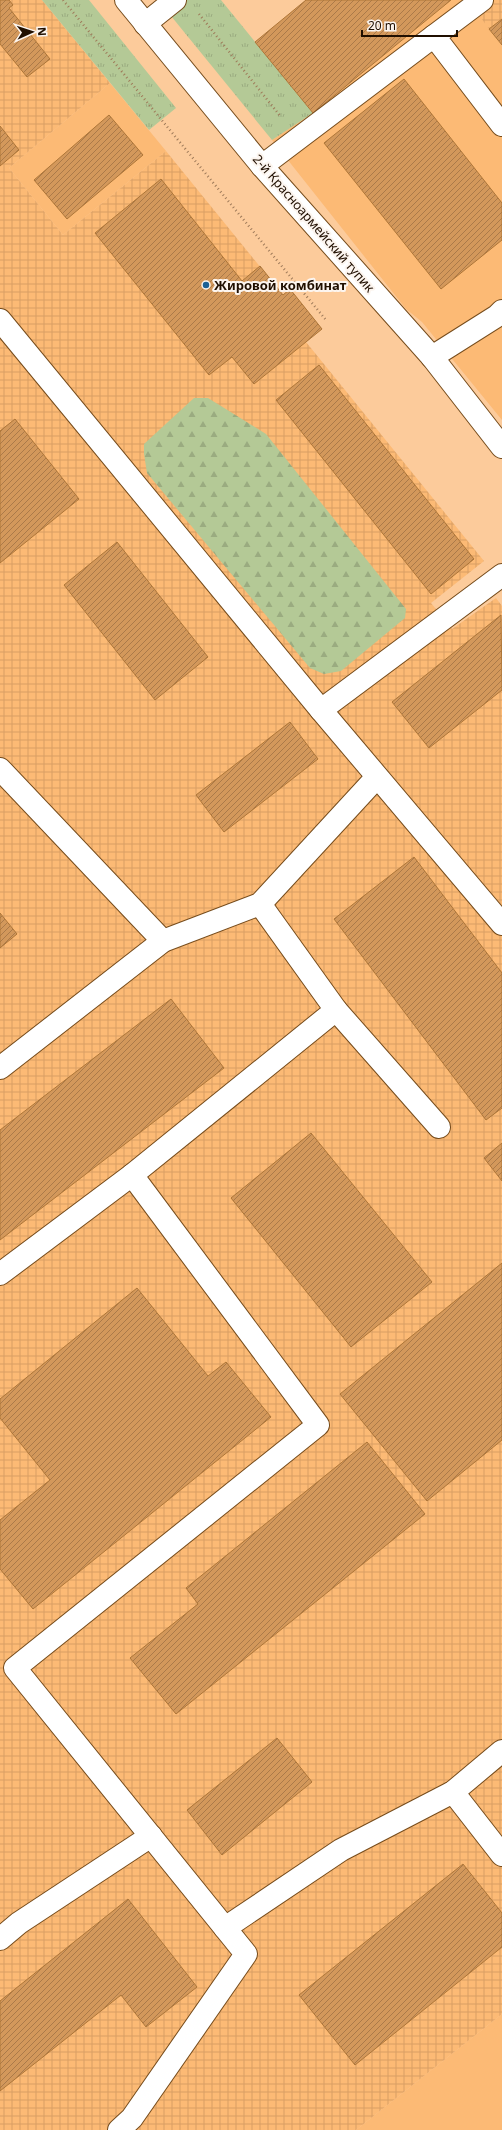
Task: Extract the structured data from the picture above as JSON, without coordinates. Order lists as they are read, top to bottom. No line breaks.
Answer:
{"streets":{"street":["2-й Красноармейский тупик"]},"places":["Жировой комбинат"],"scale_bar":"20 m","north":"right"}
